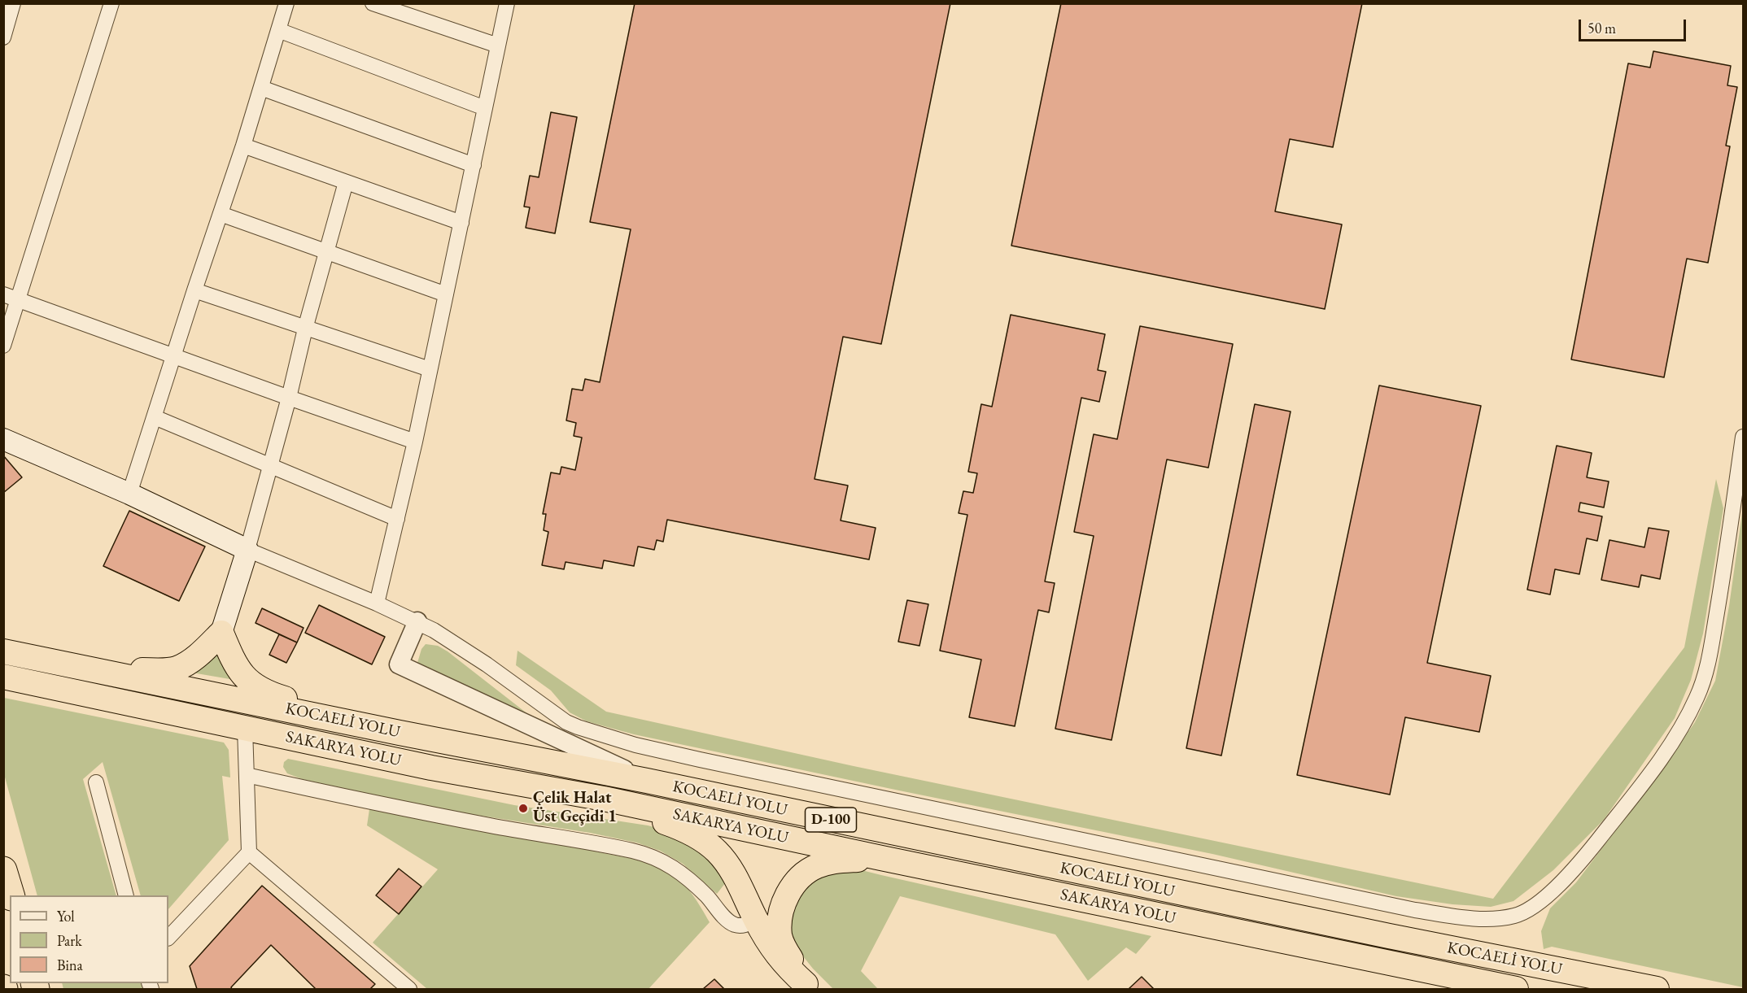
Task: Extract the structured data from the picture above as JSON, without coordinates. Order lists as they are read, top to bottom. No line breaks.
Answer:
{"streets":{"highway":["KOCAELİ YOLU","SAKARYA YOLU","D-100"]},"places":["Çelik Halat Üst Geçidi 1"],"legend":["Yol","Park","Bina"],"scale_bar":"50 m"}
